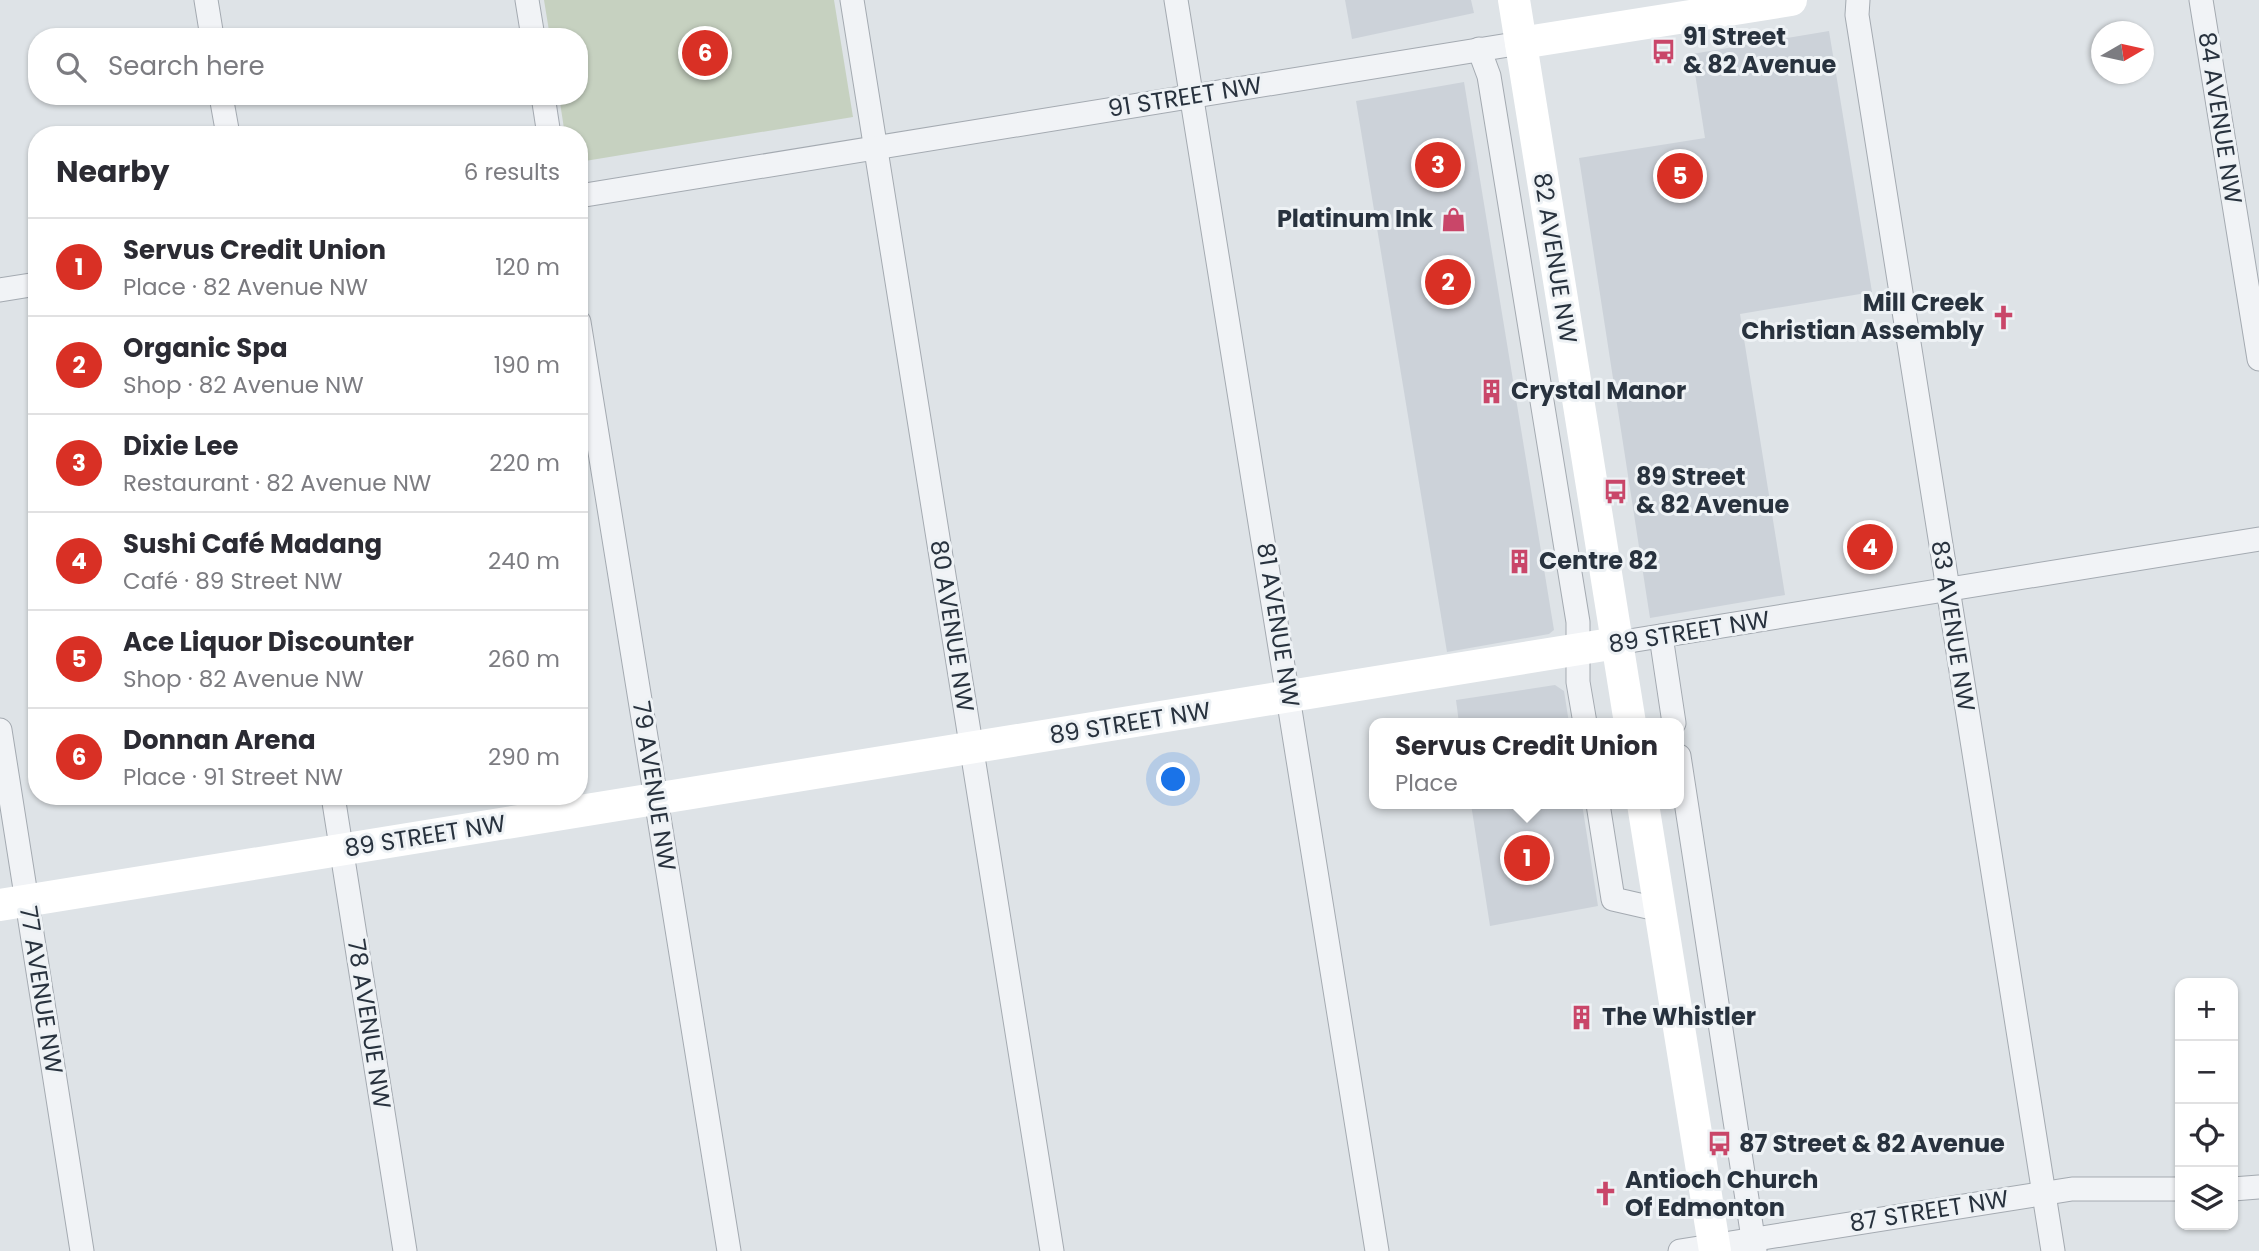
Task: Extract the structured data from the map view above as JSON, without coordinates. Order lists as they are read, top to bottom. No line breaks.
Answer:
{"streets":{"street":["91 STREET NW","84 AVENUE NW","82 AVENUE NW","81 AVENUE NW","80 AVENUE NW","83 AVENUE NW","89 STREET NW","79 AVENUE NW","77 AVENUE NW","78 AVENUE NW","87 STREET NW"]},"crossings":[["91 STREET NW","82 AVENUE NW"],["91 STREET NW","81 AVENUE NW"],["91 STREET NW","80 AVENUE NW"],["82 AVENUE NW","89 STREET NW"],["81 AVENUE NW","89 STREET NW"],["80 AVENUE NW","89 STREET NW"],["83 AVENUE NW","89 STREET NW"],["83 AVENUE NW","87 STREET NW"],["89 STREET NW","79 AVENUE NW"],["89 STREET NW","77 AVENUE NW"],["89 STREET NW","78 AVENUE NW"]],"places":{"bus stop":["91 Street & 82 Avenue","89 Street & 82 Avenue","87 Street & 82 Avenue"],"shop":["Platinum Ink"],"church":["Mill Creek Christian Assembly","Antioch Church Of Edmonton"],"building":["Crystal Manor","Centre 82","The Whistler"]},"north":"right","page":{"pins":["6","3","5","2","4","1"],"search":"Search here","heading":["Nearby","6 results"],"list":[{"mark":"1","name":"Servus Credit Union","note":"Place · 82 Avenue NW","value":"120 m"},{"mark":"2","name":"Organic Spa","note":"Shop · 82 Avenue NW","value":"190 m"},{"mark":"3","name":"Dixie Lee","note":"Restaurant · 82 Avenue NW","value":"220 m"},{"mark":"4","name":"Sushi Café Madang","note":"Café · 89 Street NW","value":"240 m"},{"mark":"5","name":"Ace Liquor Discounter","note":"Shop · 82 Avenue NW","value":"260 m"},{"mark":"6","name":"Donnan Arena","note":"Place · 91 Street NW","value":"290 m"}],"popup":["Servus Credit Union","Place"],"map_buttons":["+","−"]}}
